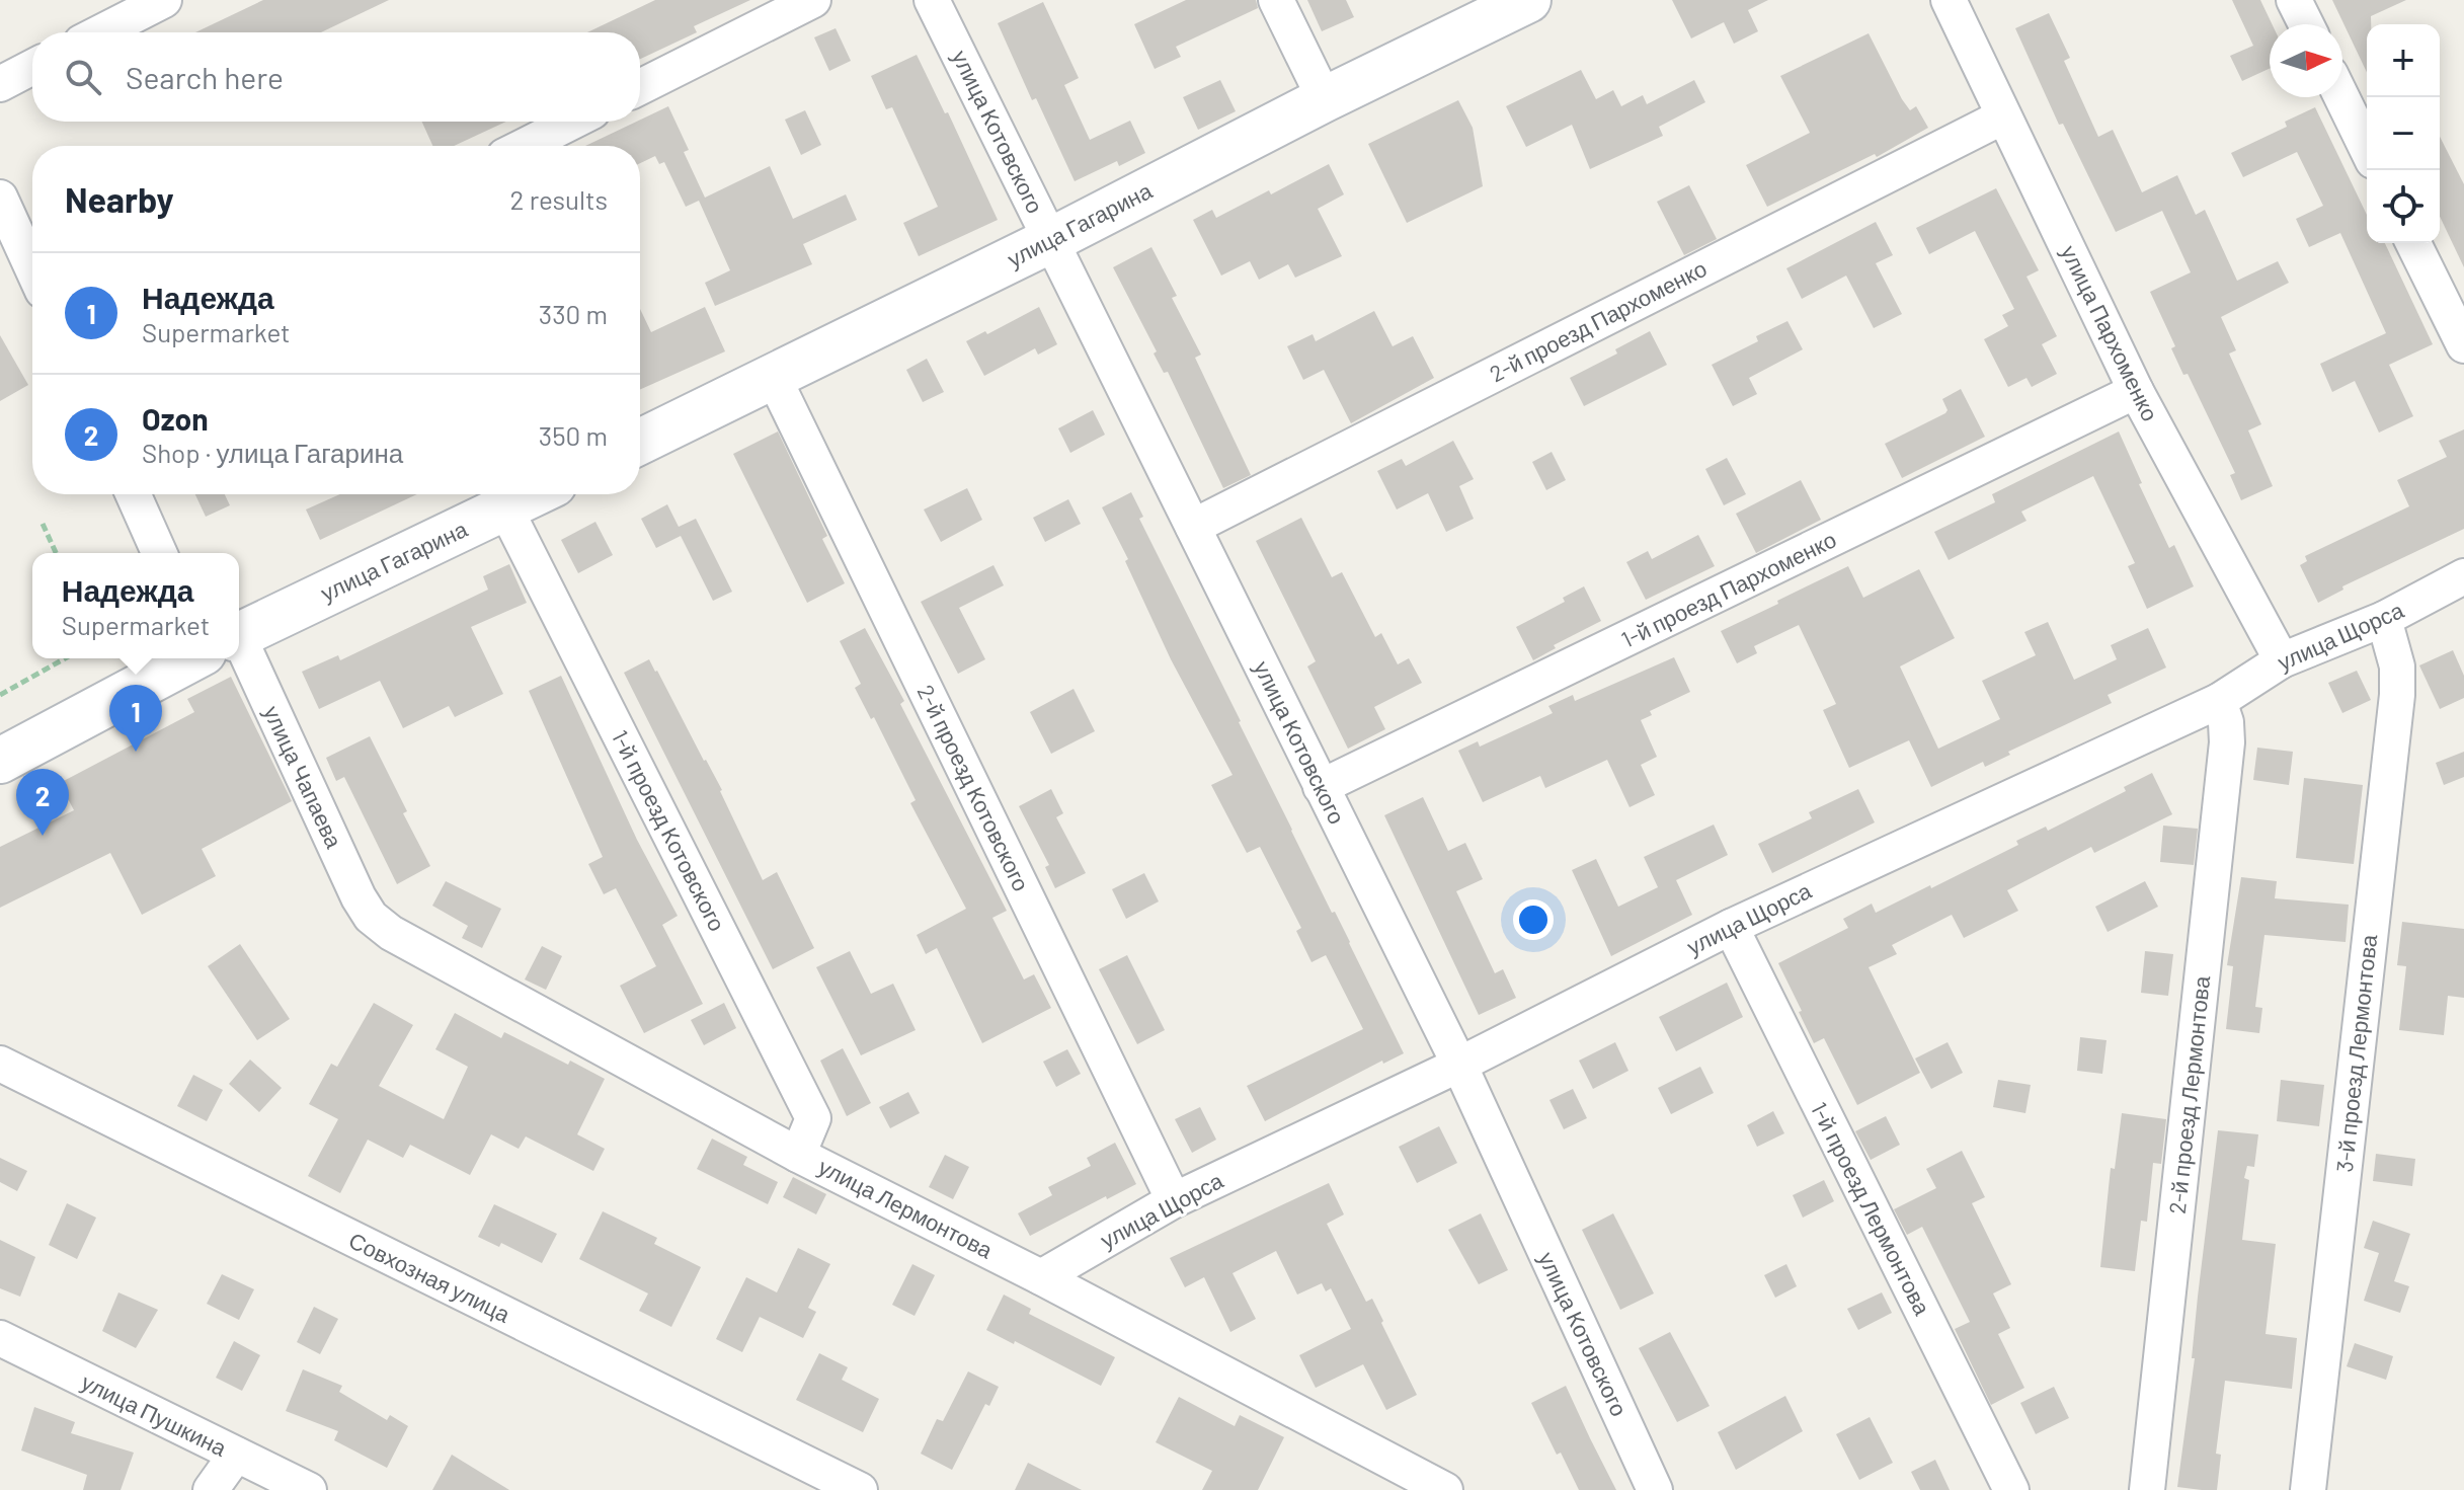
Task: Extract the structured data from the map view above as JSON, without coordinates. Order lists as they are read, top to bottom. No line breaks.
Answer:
{"streets":{"street":["улица Котовского","улица Гагарина","2-й проезд Пархоменко","улица Пархоменко","1-й проезд Пархоменко","улица Щорса","улица Чапаева","2-й проезд Котовского","1-й проезд Котовского","3-й проезд Лермонтова","2-й проезд Лермонтова","улица Лермонтова","1-й проезд Лермонтова","Совхозная улица","улица Пушкина"]},"crossings":[["улица Котовского","улица Гагарина"],["улица Котовского","2-й проезд Пархоменко"],["улица Котовского","1-й проезд Пархоменко"],["улица Котовского","улица Щорса"],["улица Гагарина","2-й проезд Котовского"],["улица Гагарина","1-й проезд Котовского"],["2-й проезд Пархоменко","улица Пархоменко"],["улица Пархоменко","1-й проезд Пархоменко"],["улица Пархоменко","улица Щорса"],["улица Щорса","2-й проезд Котовского"],["улица Щорса","3-й проезд Лермонтова"],["улица Щорса","2-й проезд Лермонтова"],["улица Щорса","улица Лермонтова"],["улица Щорса","1-й проезд Лермонтова"],["улица Чапаева","улица Лермонтова"],["1-й проезд Котовского","улица Лермонтова"]],"north":"right","page":{"map_buttons":["+","−"],"search":"Search here","heading":["Nearby","2 results"],"list":[{"mark":"1","name":"Надежда","note":"Supermarket","value":"330 m"},{"mark":"2","name":"Ozon","note":"Shop · улица Гагарина","value":"350 m"}],"popup":["Надежда","Supermarket"],"pins":["1","2"]}}
